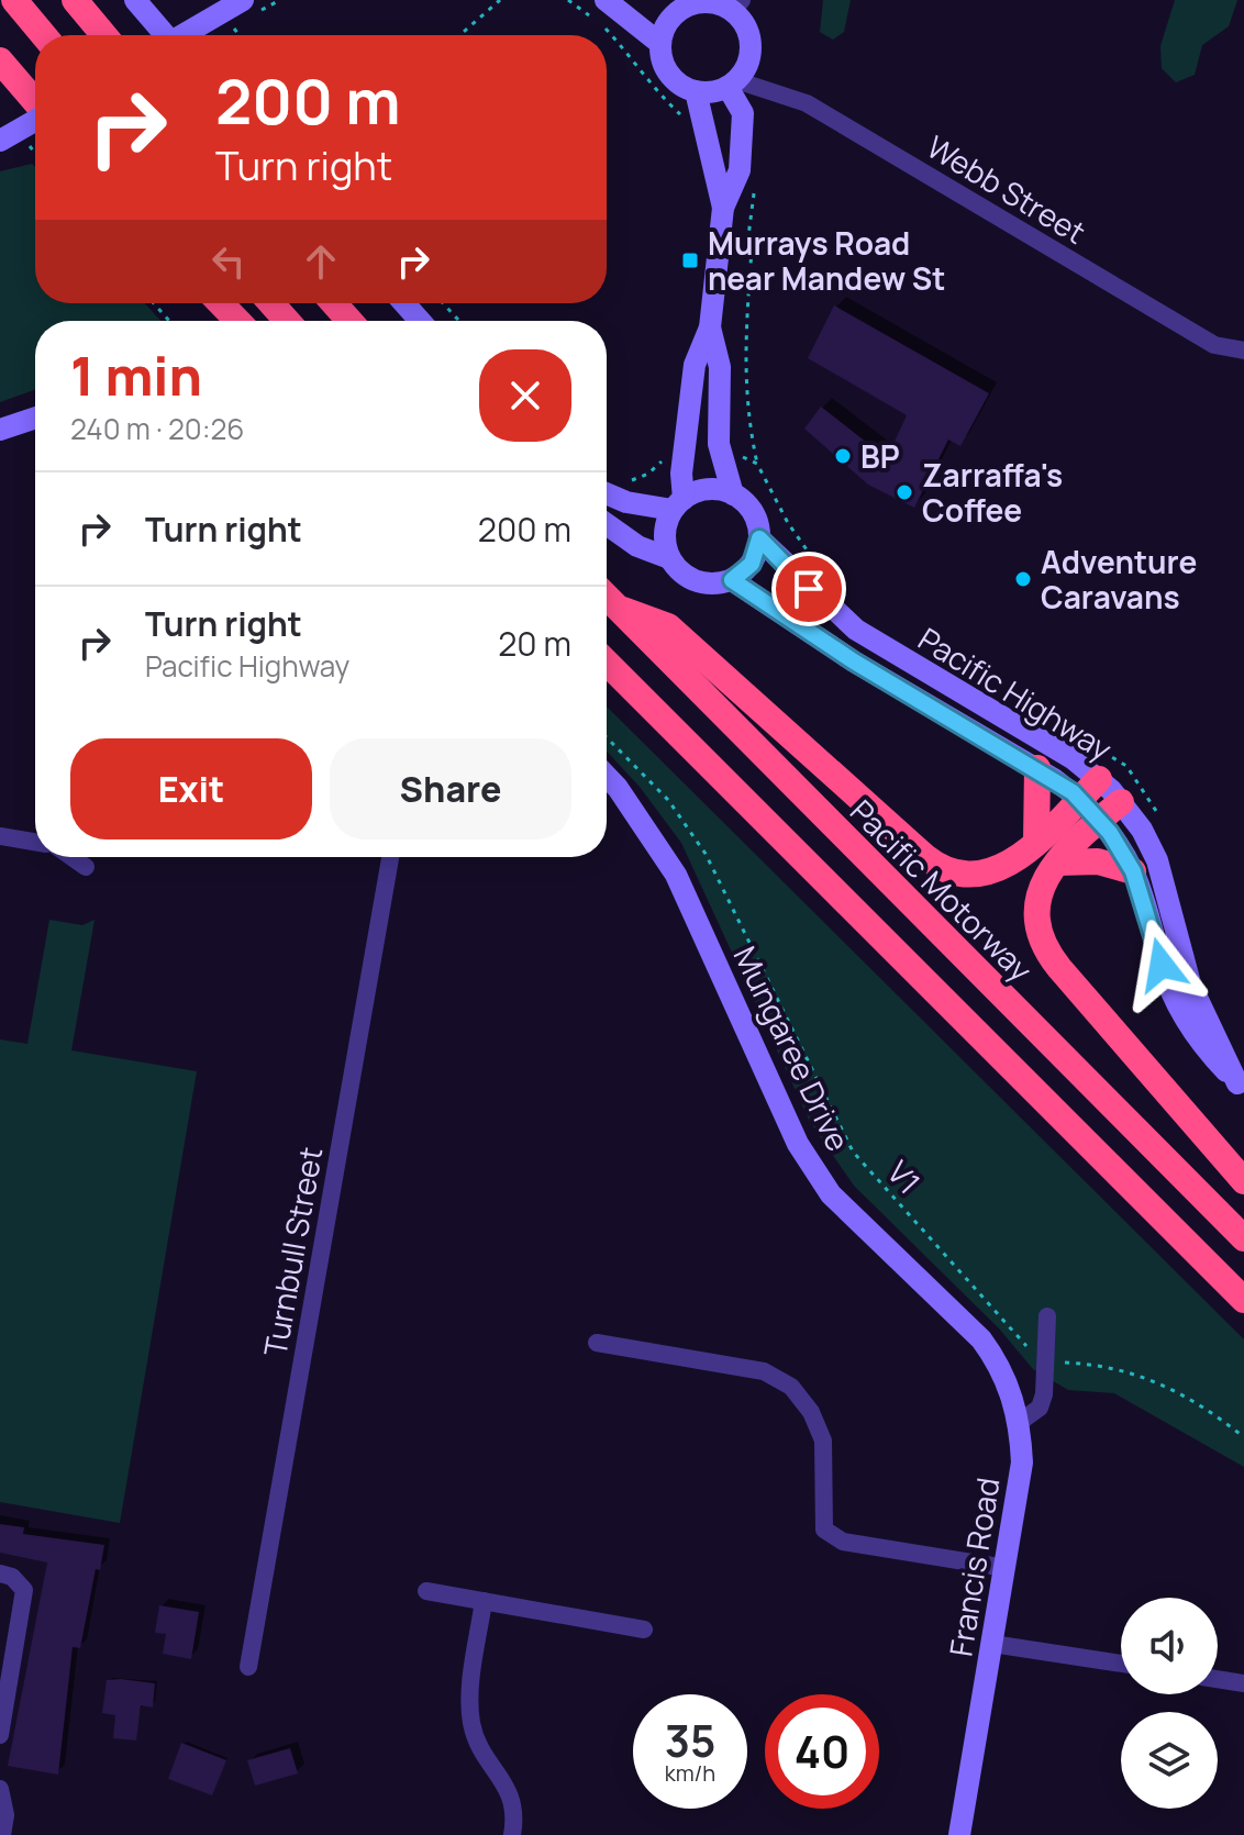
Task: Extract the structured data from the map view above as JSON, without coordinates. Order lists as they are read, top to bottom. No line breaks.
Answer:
{"streets":{"highway":["Pacific Motorway"],"street":["Webb Street","Pacific Highway","Mungaree Drive","Turnbull Street","Francis Road"],"path":["V1"]},"crossings":[["Mungaree Drive","Francis Road"]],"places":{"transit":["Murrays Road near Mandew St"],"other":["BP","Zarraffa's Coffee","Adventure Caravans"]},"page":{"turn":["200 m","Turn right"],"heading":["1 min","240 m · 20:26"],"list":[{"name":"Turn right","value":"200 m"},{"name":"Turn right","note":"Pacific Highway","value":"20 m"}],"buttons":["Exit","Share"],"speed":"35 km/h","limit":"40"}}
